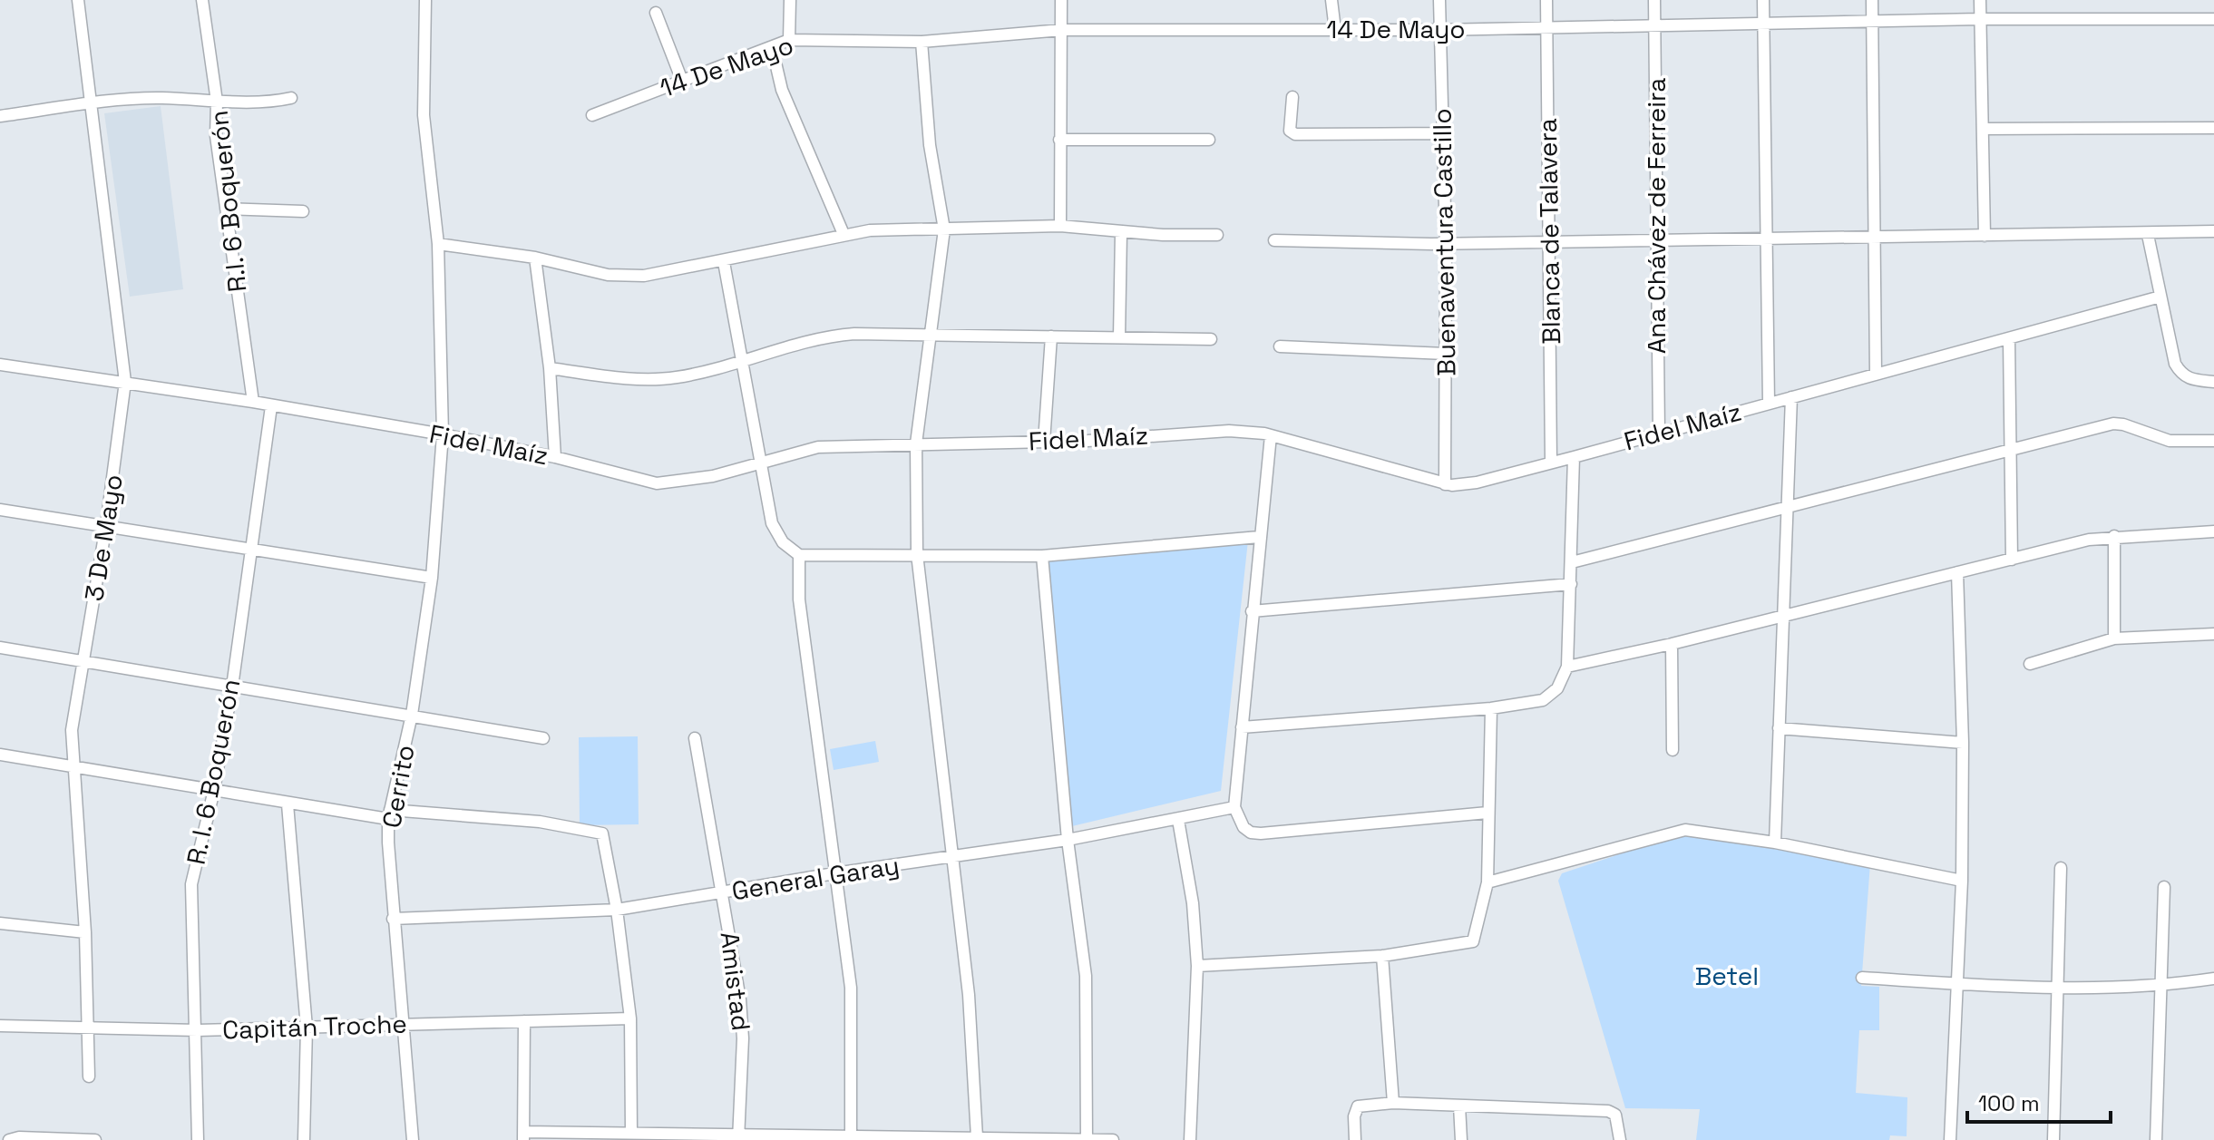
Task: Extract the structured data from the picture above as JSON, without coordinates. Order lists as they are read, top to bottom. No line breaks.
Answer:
{"streets":{"street":["14 De Mayo","R.I. 6 Boquerón","Ana Chávez de Ferreira","Blanca de Talavera","Buenaventura Castillo","Fidel Maíz","3 De Mayo","R. I. 6 Boquerón","Cerrito","General Garay","Amistad","Capitán Troche"]},"crossings":[["14 De Mayo","Ana Chávez de Ferreira"],["14 De Mayo","Blanca de Talavera"],["14 De Mayo","Buenaventura Castillo"],["R.I. 6 Boquerón","Fidel Maíz"],["Ana Chávez de Ferreira","Fidel Maíz"],["Blanca de Talavera","Fidel Maíz"],["Buenaventura Castillo","Fidel Maíz"],["Fidel Maíz","3 De Mayo"],["Fidel Maíz","R. I. 6 Boquerón"],["Fidel Maíz","Cerrito"],["3 De Mayo","Capitán Troche"],["R. I. 6 Boquerón","Capitán Troche"],["Cerrito","General Garay"],["Cerrito","Capitán Troche"],["General Garay","Amistad"]],"parks":["Betel"],"scale_bar":"100 m"}
